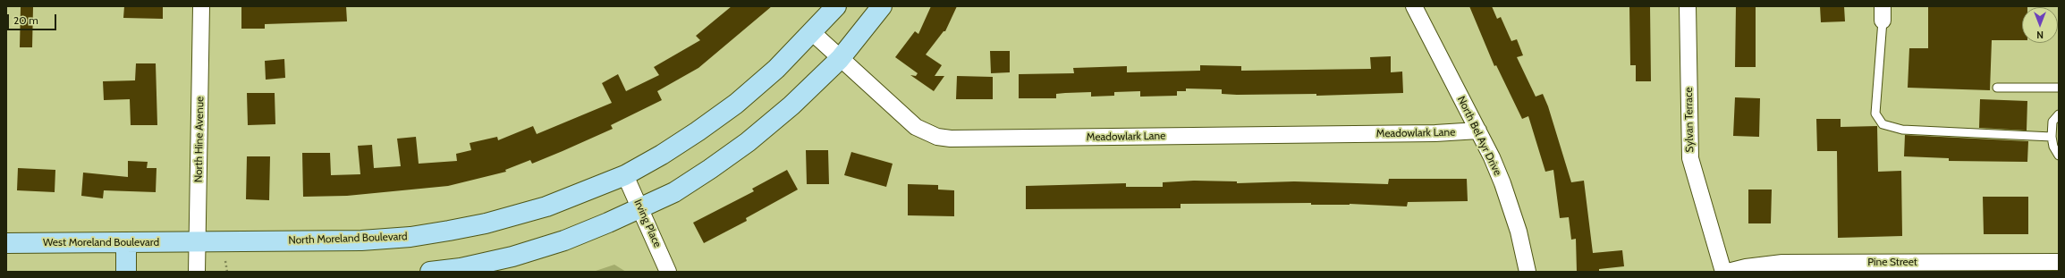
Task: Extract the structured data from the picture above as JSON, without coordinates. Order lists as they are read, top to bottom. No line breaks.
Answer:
{"streets":{"street":["Sylvan Terrace","Meadowlark Lane","North Bel Ayr Drive","North Hine Avenue","Irving Place","North Moreland Boulevard","West Moreland Boulevard","Pine Street"]},"crossings":[["Meadowlark Lane","North Bel Ayr Drive"],["Meadowlark Lane","North Moreland Boulevard"],["North Hine Avenue","North Moreland Boulevard"],["North Hine Avenue","West Moreland Boulevard"],["Irving Place","North Moreland Boulevard"],["North Moreland Boulevard","West Moreland Boulevard"]],"scale_bar":"20 m","north":"bottom"}
